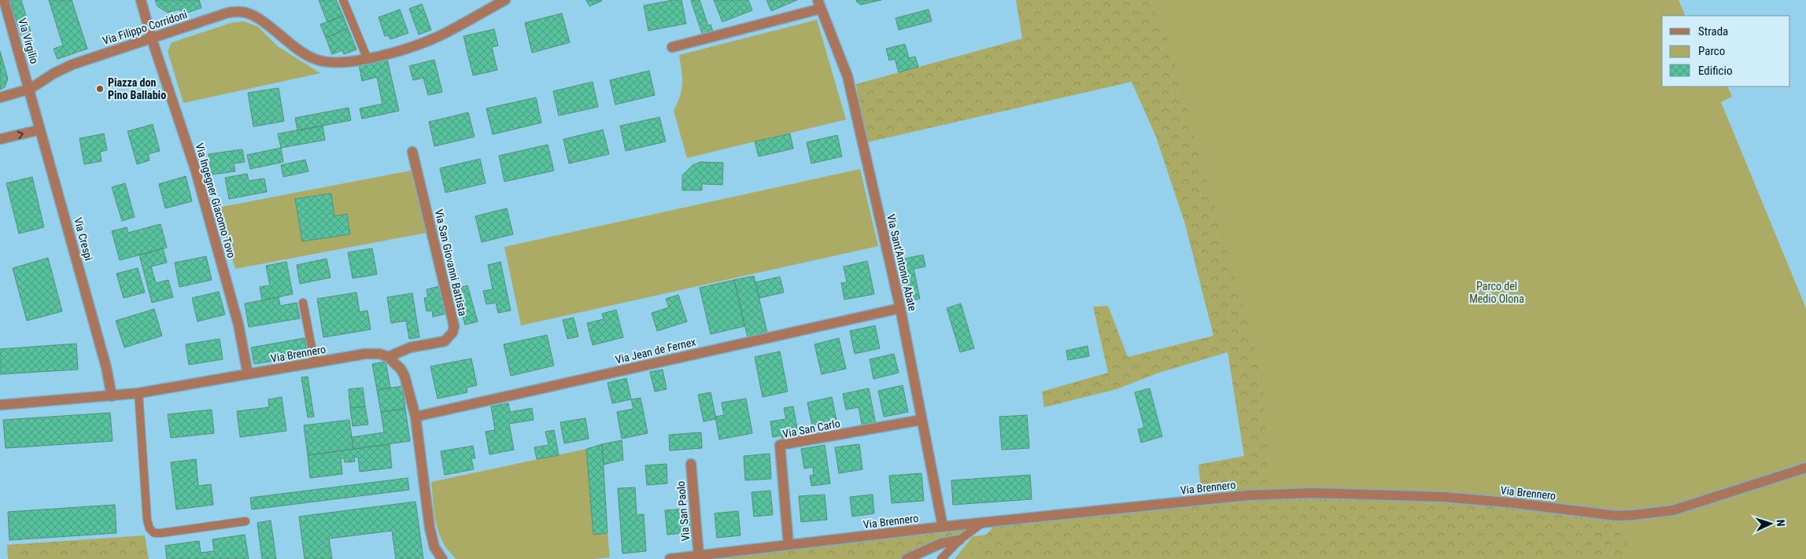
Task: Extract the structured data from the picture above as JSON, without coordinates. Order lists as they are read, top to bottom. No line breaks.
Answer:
{"streets":{"street":["Via Filippo Corridoni","Via Virgilio","Via Ingegner Giacomo Tovo","Via Crespi","Via San Giovanni Battista","Via Sant'Antonio Abate","Via Jean de Fernex","Via Brennero","Via San Carlo","Via San Paolo"]},"crossings":[["Via Filippo Corridoni","Via Virgilio"],["Via Filippo Corridoni","Via Ingegner Giacomo Tovo"],["Via Filippo Corridoni","Via Crespi"],["Via Virgilio","Via Crespi"],["Via Ingegner Giacomo Tovo","Via Brennero"],["Via Crespi","Via Brennero"],["Via San Giovanni Battista","Via Brennero"],["Via Sant'Antonio Abate","Via Jean de Fernex"],["Via Sant'Antonio Abate","Via Brennero"],["Via Sant'Antonio Abate","Via San Carlo"],["Via Brennero","Via San Carlo"],["Via Brennero","Via San Paolo"]],"parks":["Parco del Medio Olona"],"places":["Piazza don Pino Ballabio"],"legend":["Strada","Parco","Edificio"],"north":"right"}
